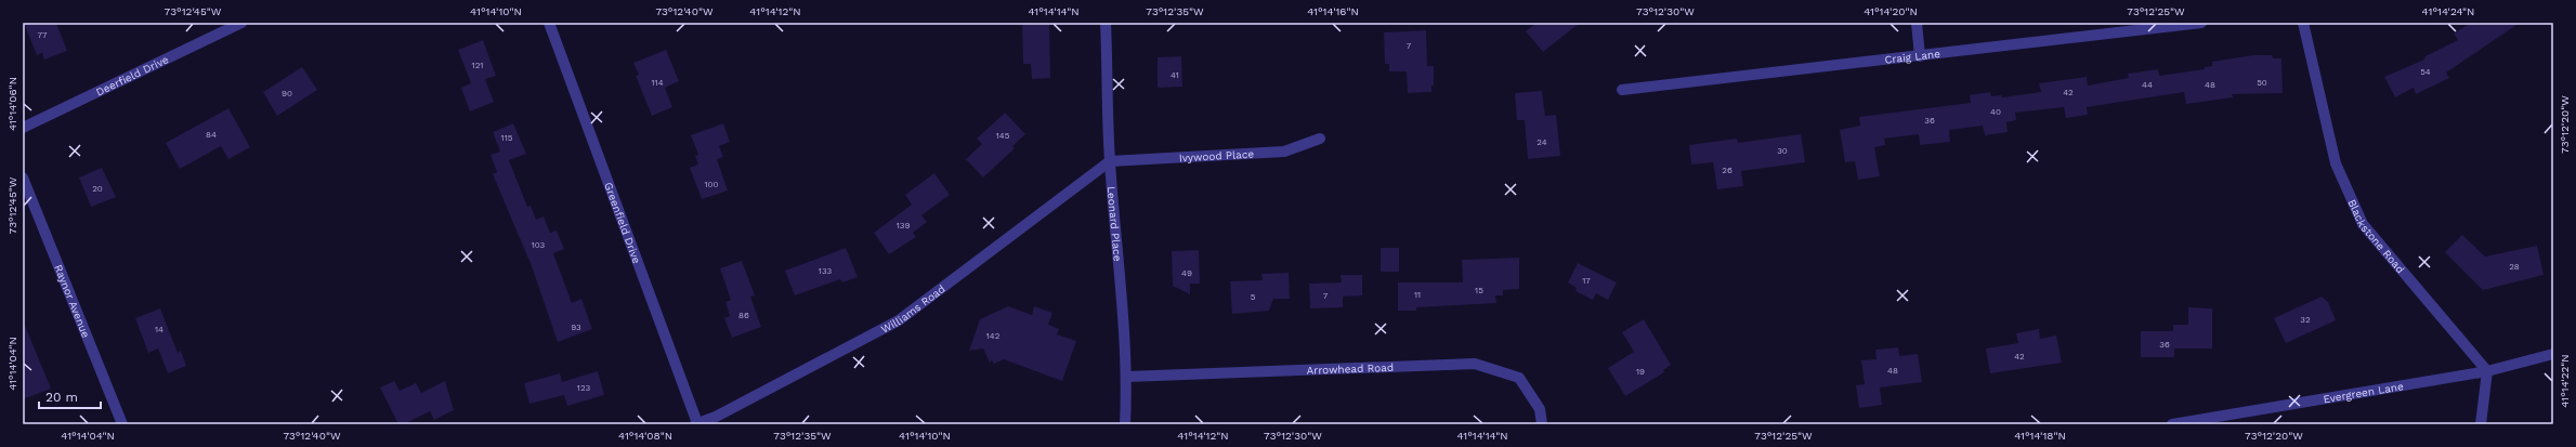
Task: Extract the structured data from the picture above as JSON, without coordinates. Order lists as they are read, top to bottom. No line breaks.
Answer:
{"streets":{"street":["Craig Lane","Deerfield Drive","Ivywood Place","Greenfield Drive","Leonard Place","Blackstone Road","Raynor Avenue","Williams Road","Arrowhead Road","Evergreen Lane"]},"crossings":[["Ivywood Place","Leonard Place"],["Ivywood Place","Williams Road"],["Greenfield Drive","Williams Road"],["Leonard Place","Williams Road"],["Leonard Place","Arrowhead Road"],["Blackstone Road","Evergreen Lane"]],"house_numbers":["77","7","121","54","41","114","50","44","48","42","90","40","36","84","145","115","24","30","26","100","20","139","103","28","133","49","17","15","11","7","5","86","32","93","14","142","36","42","48","19","123"],"scale_bar":"20 m","coordinates":["73°12'45\"W","41°14'10\"N","73°12'40\"W","41°14'12\"N","41°14'14\"N","73°12'35\"W","41°14'16\"N","73°12'30\"W","41°14'20\"N","73°12'25\"W","41°14'24\"N","41°14'06\"N","73°12'20\"W","41°14'04\"N","41°14'22\"N","41°14'08\"N","41°14'18\"N"]}
